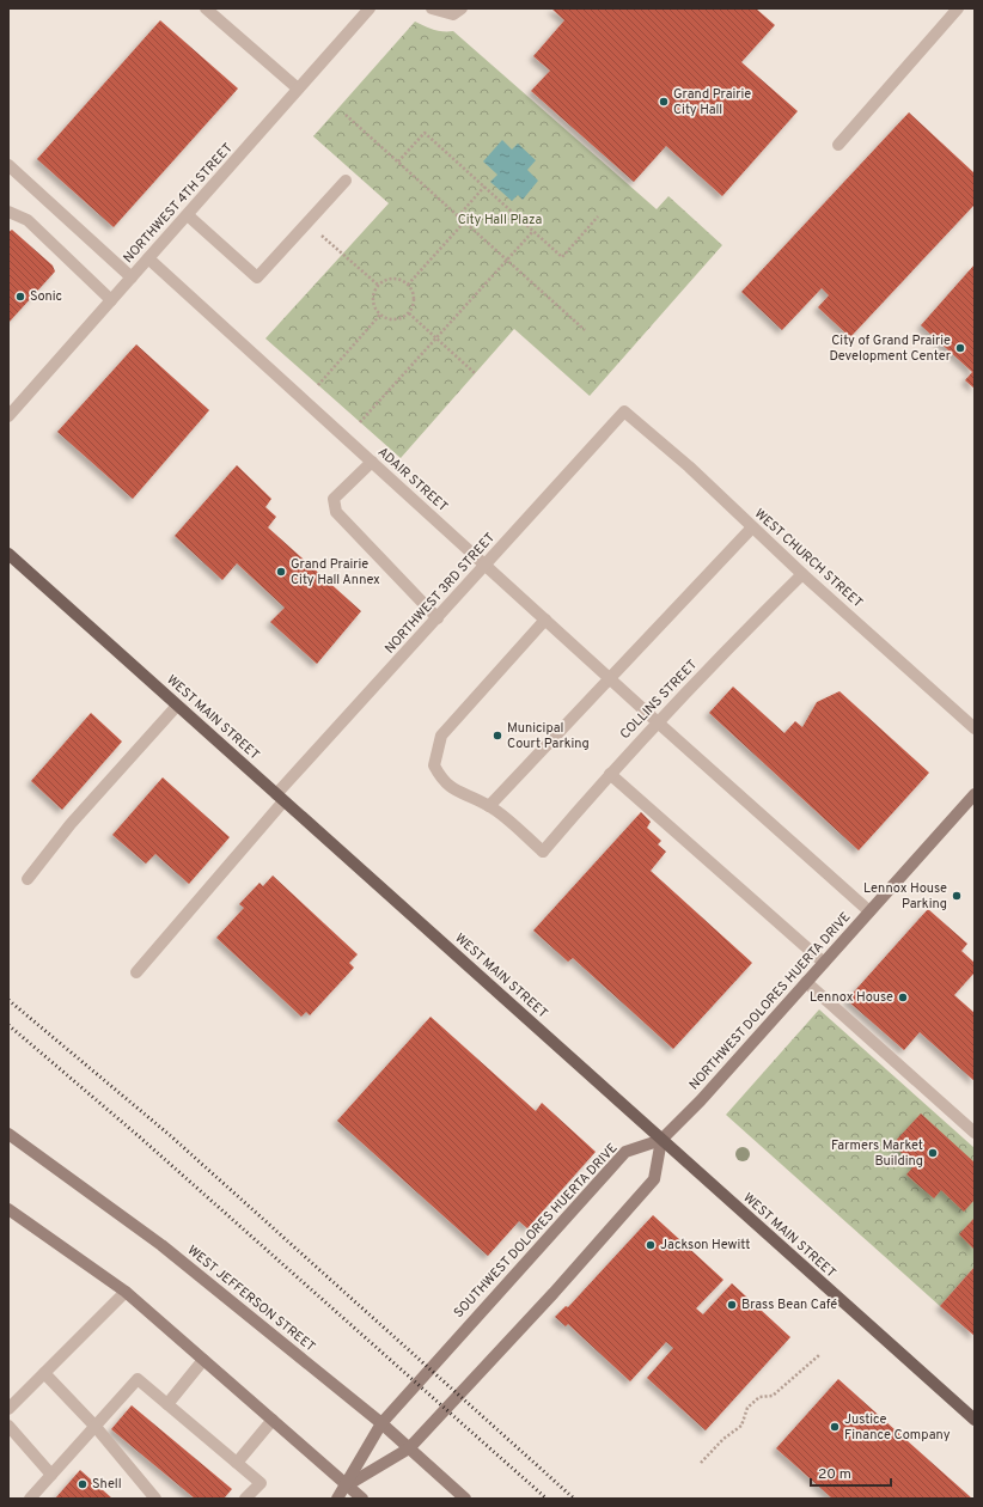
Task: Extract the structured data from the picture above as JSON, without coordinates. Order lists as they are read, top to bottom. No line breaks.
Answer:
{"streets":{"main road":["WEST MAIN STREET"],"street":["NORTHWEST 4TH STREET","ADAIR STREET","WEST CHURCH STREET","NORTHWEST 3RD STREET","COLLINS STREET","NORTHWEST DOLORES HUERTA DRIVE","SOUTHWEST DOLORES HUERTA DRIVE","WEST JEFFERSON STREET"]},"crossings":[["NORTHWEST 4TH STREET","ADAIR STREET"],["ADAIR STREET","NORTHWEST 3RD STREET"],["ADAIR STREET","COLLINS STREET"],["ADAIR STREET","NORTHWEST DOLORES HUERTA DRIVE"],["WEST CHURCH STREET","NORTHWEST 3RD STREET"],["WEST CHURCH STREET","COLLINS STREET"],["NORTHWEST 3RD STREET","WEST MAIN STREET"],["WEST MAIN STREET","NORTHWEST DOLORES HUERTA DRIVE"],["WEST MAIN STREET","SOUTHWEST DOLORES HUERTA DRIVE"],["NORTHWEST DOLORES HUERTA DRIVE","SOUTHWEST DOLORES HUERTA DRIVE"],["SOUTHWEST DOLORES HUERTA DRIVE","WEST JEFFERSON STREET"]],"parks":["City Hall Plaza"],"places":["Grand Prairie City Hall","Sonic","City of Grand Prairie Development Center","Grand Prairie City Hall Annex","Municipal Court Parking","Lennox House Parking","Lennox House","Farmers Market Building","Jackson Hewitt","Brass Bean Café","Justice Finance Company","Shell"],"scale_bar":"20 m"}
